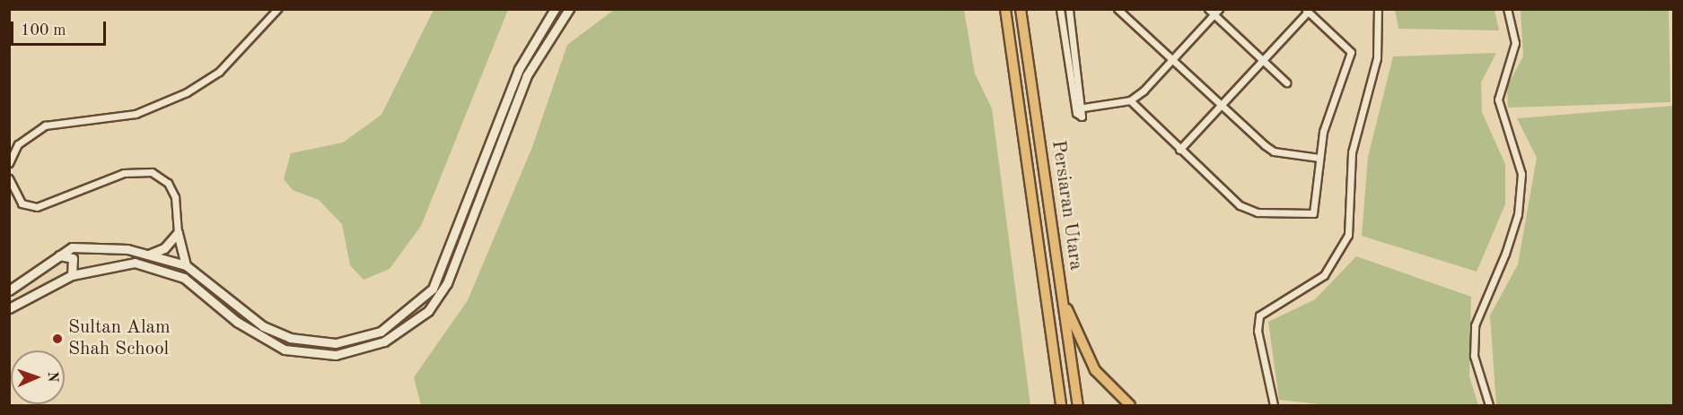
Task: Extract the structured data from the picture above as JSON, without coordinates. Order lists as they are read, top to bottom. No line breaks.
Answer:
{"streets":{"main road":["Persiaran Utara"]},"places":["Sultan Alam Shah School"],"scale_bar":"100 m","north":"right"}
